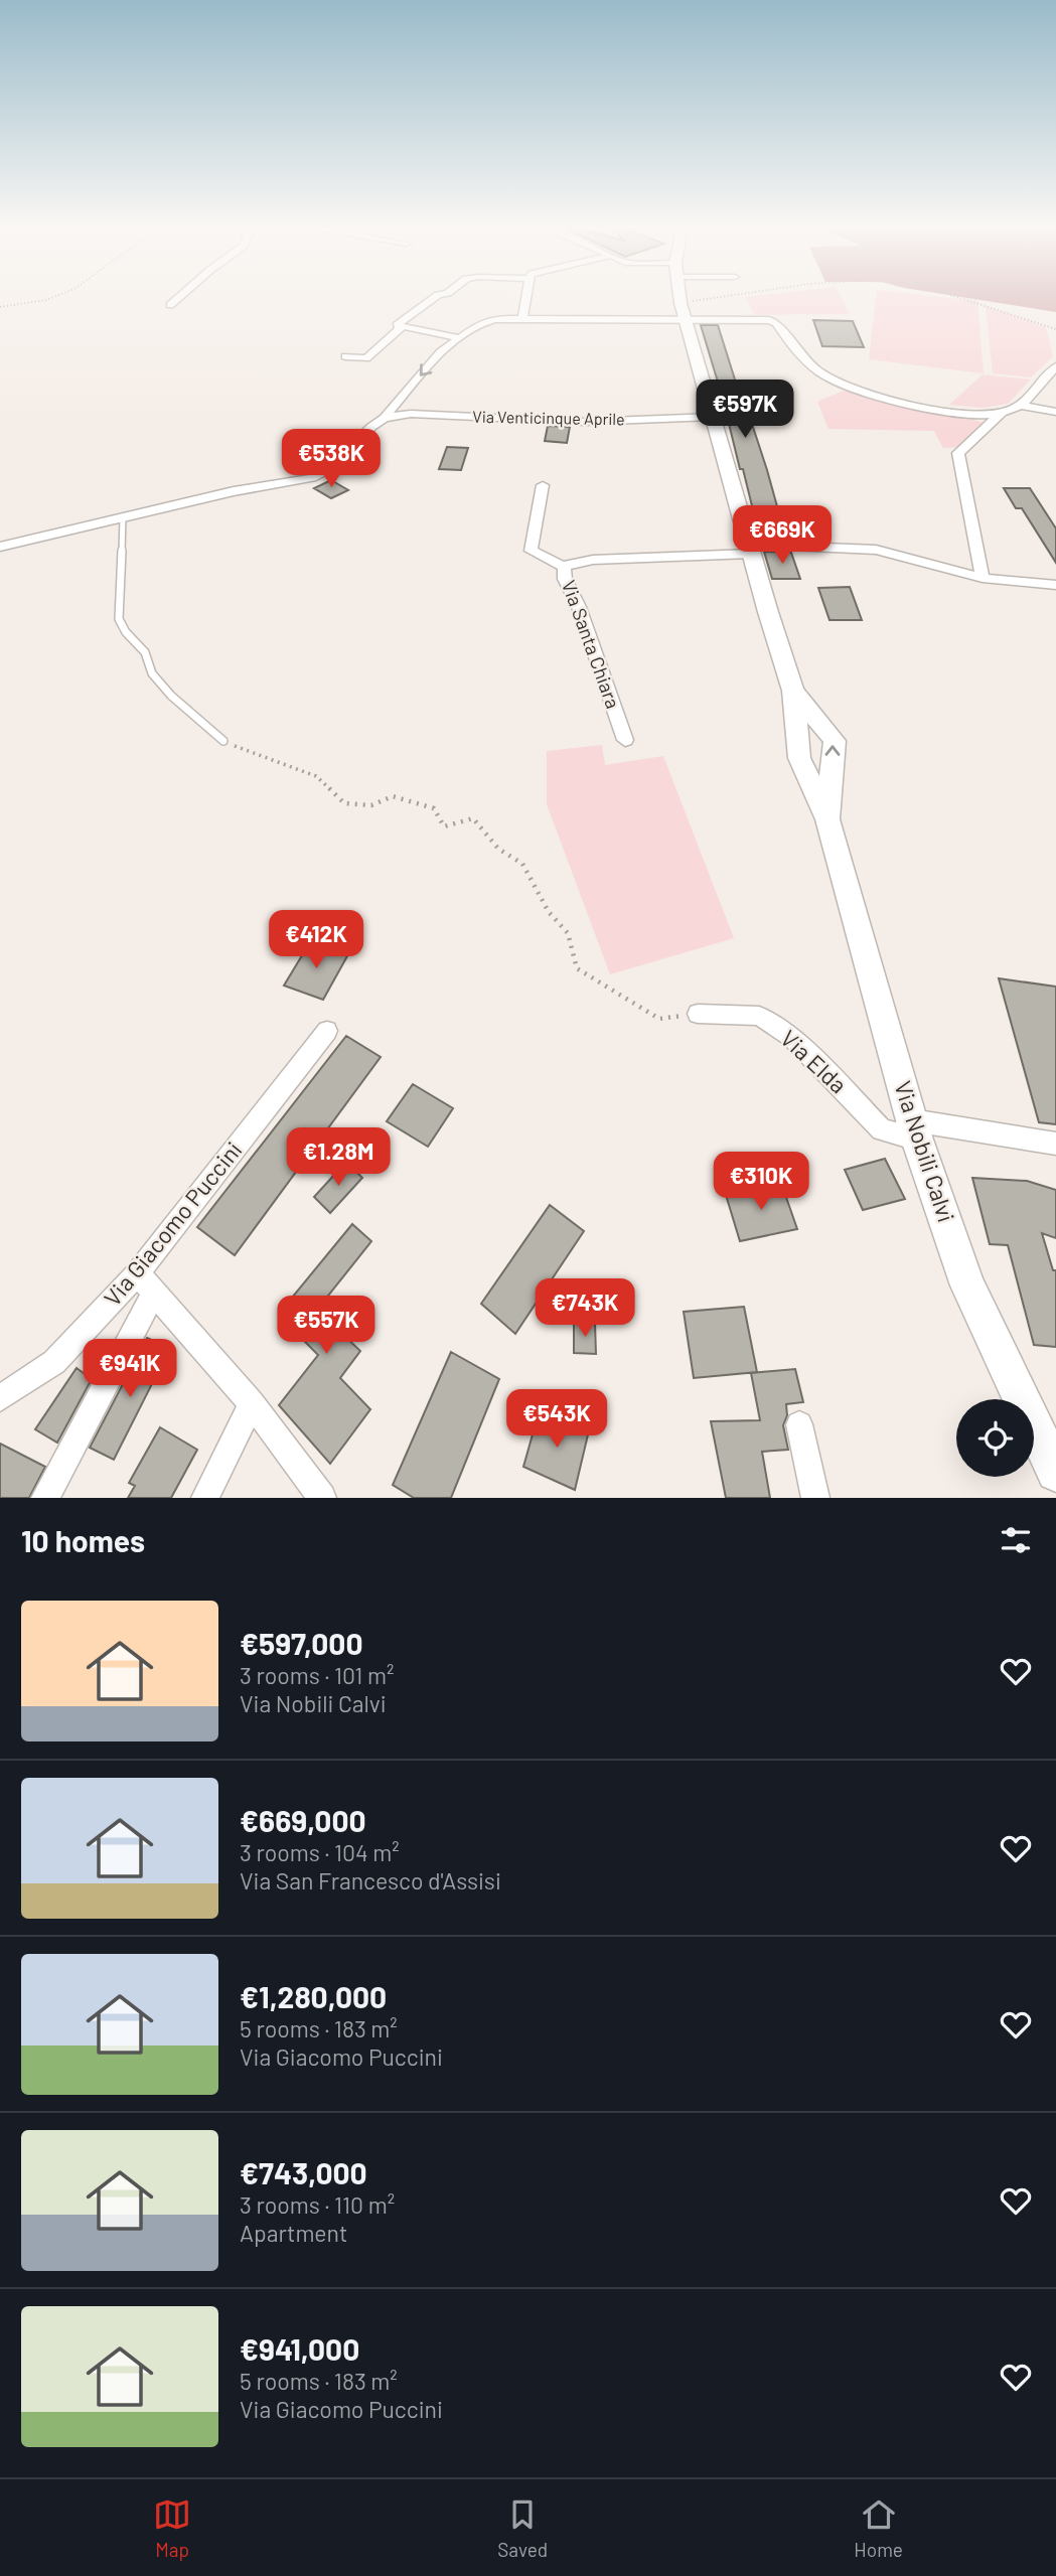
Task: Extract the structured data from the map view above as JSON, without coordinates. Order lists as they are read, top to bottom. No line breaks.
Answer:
{"streets":{"main road":["Via Nobili Calvi"],"street":["Via Venticinque Aprile","Via Santa Chiara","Via Elda","Via Giacomo Puccini"]},"crossings":[["Via Venticinque Aprile","Via Nobili Calvi"],["Via Elda","Via Nobili Calvi"]],"page":{"price":["€597K","€538K","€669K","€412K","€1.28M","€310K","€743K","€557K","€941K","€543K"],"heading":"10 homes","list":[{"name":"€597,000","note":"3 rooms · 101 m² · Via Nobili Calvi"},{"name":"€669,000","note":"3 rooms · 104 m² · Via San Francesco d'Assisi"},{"name":"€1,280,000","note":"5 rooms · 183 m² · Via Giacomo Puccini"},{"name":"€743,000","note":"3 rooms · 110 m² · Apartment"},{"name":"€941,000","note":"5 rooms · 183 m² · Via Giacomo Puccini"}],"tabs":["Map","Saved","Home"]}}
